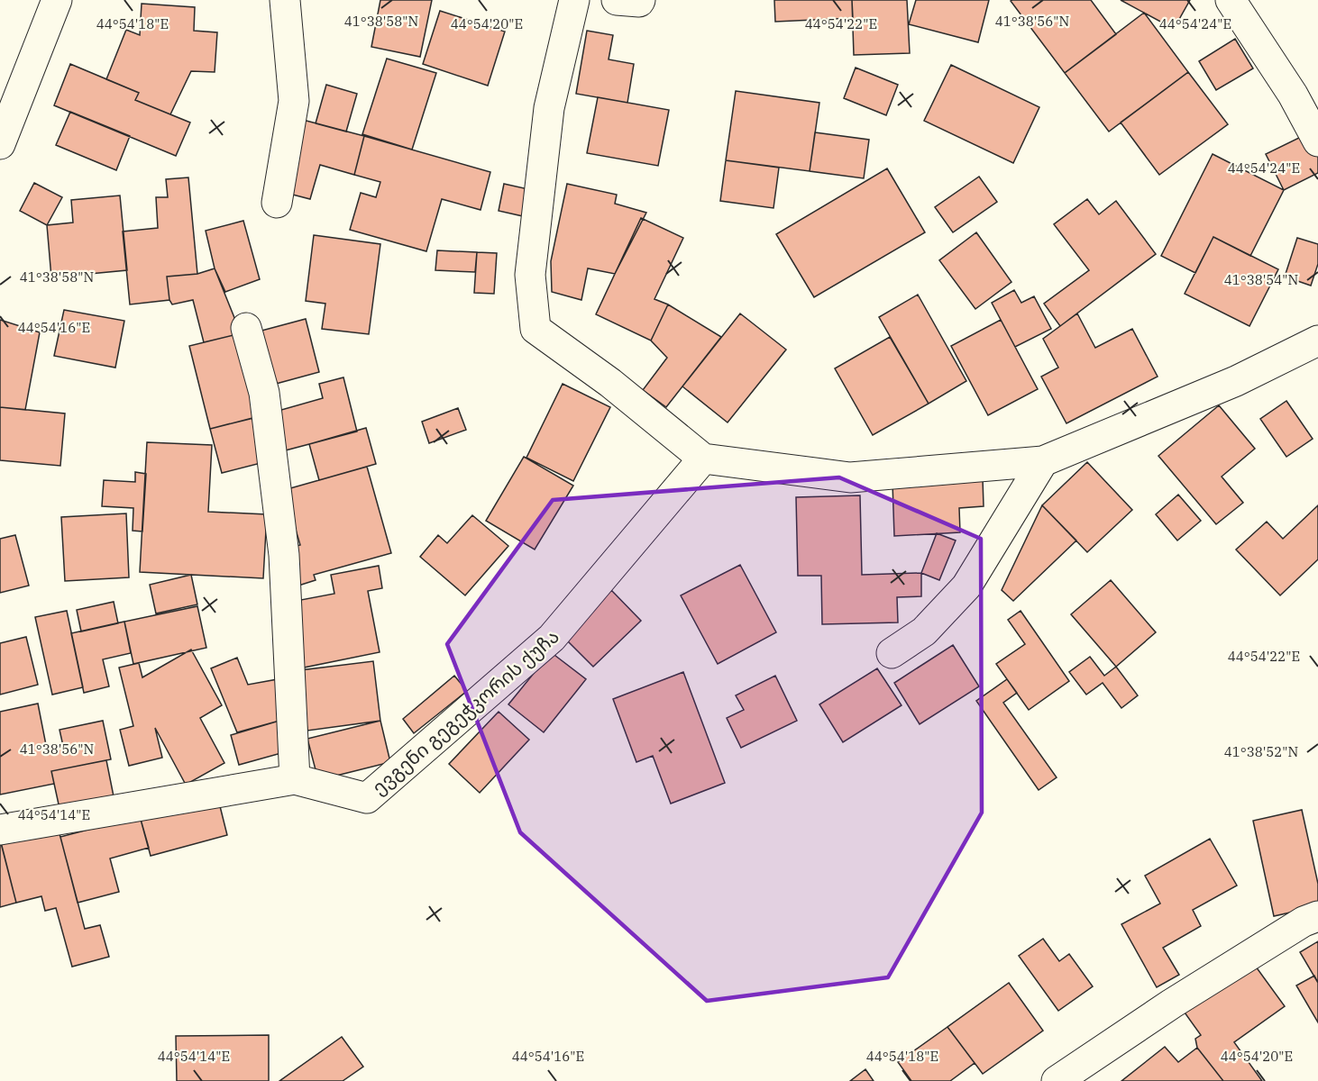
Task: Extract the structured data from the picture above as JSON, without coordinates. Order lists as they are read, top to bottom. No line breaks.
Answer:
{"streets":{"street":["ევგენი გეგეჭკორის ქუჩა"]},"coordinates":["41°38'58\"N","41°38'56\"N","44°54'18\"E","44°54'20\"E","44°54'22\"E","44°54'24\"E","41°38'54\"N","44°54'16\"E","41°38'52\"N","44°54'14\"E"]}
